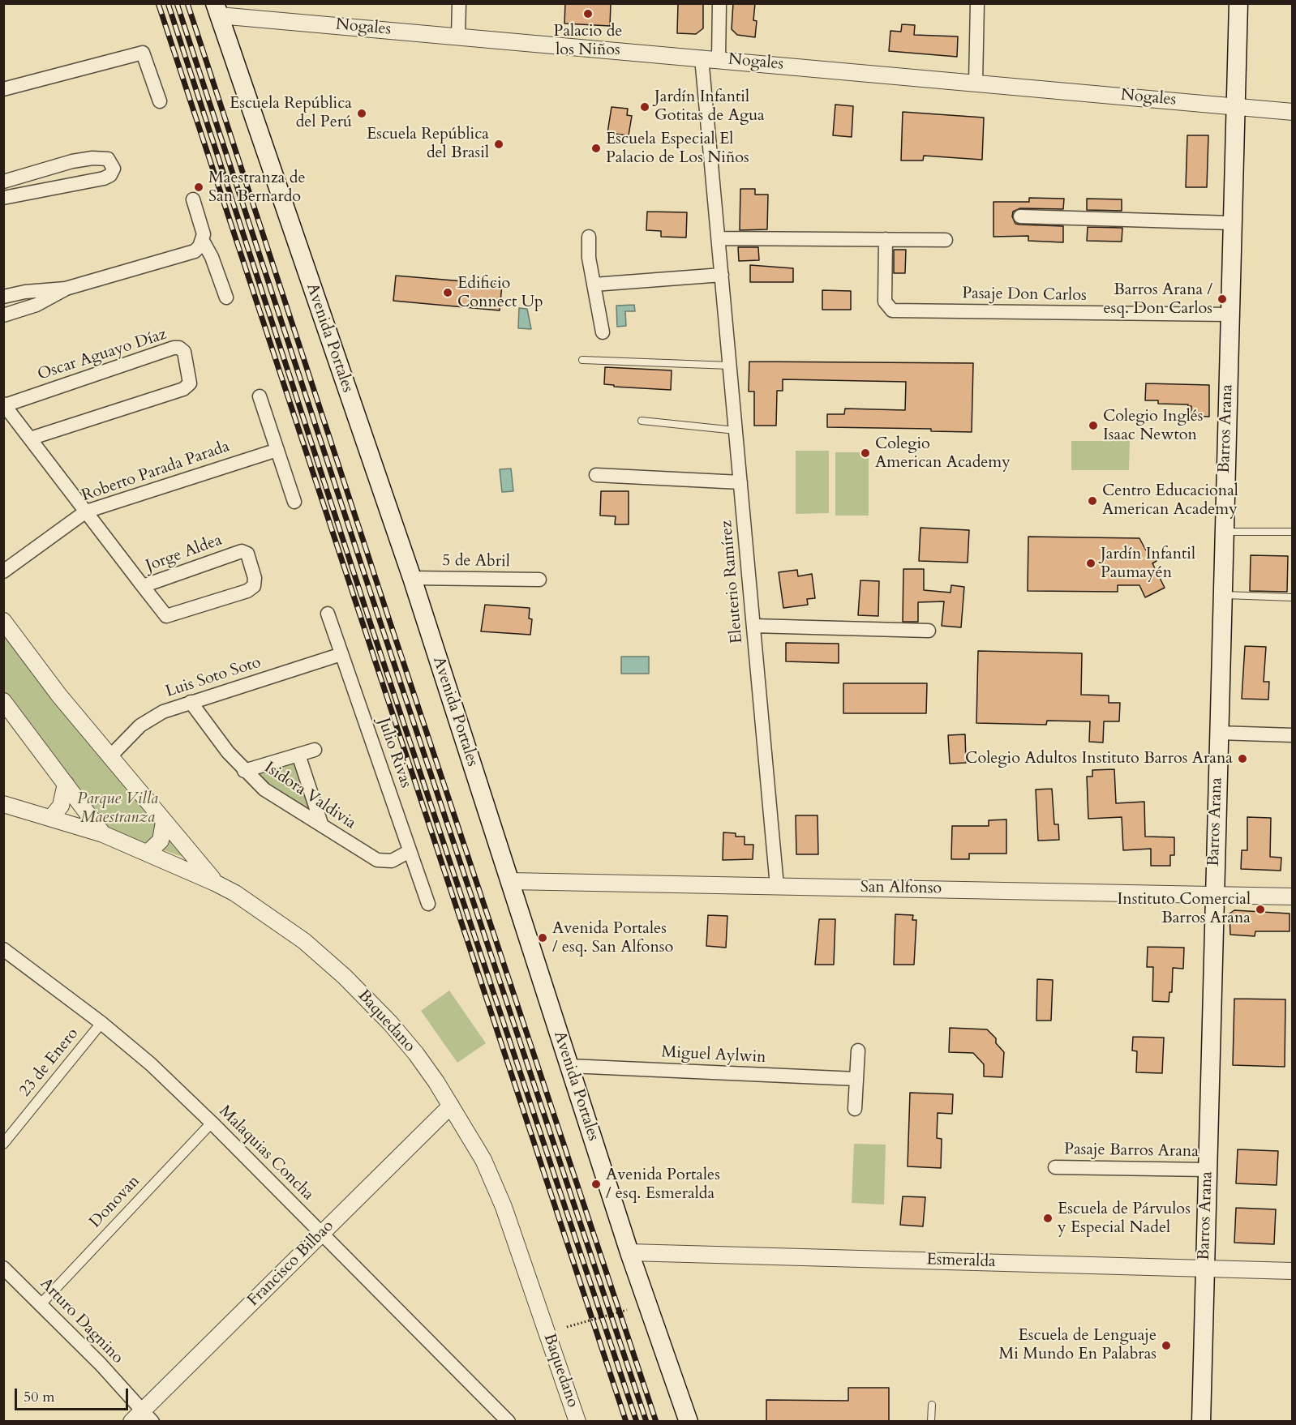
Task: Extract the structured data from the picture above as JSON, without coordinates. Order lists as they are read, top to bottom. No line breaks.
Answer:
{"streets":{"main road":["Avenida Portales","Barros Arana"],"street":["Nogales","Pasaje Don Carlos","Oscar Aguayo Díaz","Roberto Parada Parada","Jorge Aldea","5 de Abril","Eleuterio Ramírez","Luis Soto Soto","Julio Rivas","Isidora Valdivia","San Alfonso","Baquedano","Miguel Aylwin","23 de Enero","Pasaje Barros Arana","Malaquias Concha","Donovan","Esmeralda","Francisco Bilbao","Arturo Dagnino"]},"crossings":[["Nogales","Avenida Portales"],["Nogales","Barros Arana"],["Nogales","Eleuterio Ramírez"],["Pasaje Don Carlos","Barros Arana"],["Avenida Portales","5 de Abril"],["Avenida Portales","San Alfonso"],["Avenida Portales","Miguel Aylwin"],["Avenida Portales","Esmeralda"],["Oscar Aguayo Díaz","Jorge Aldea"],["Barros Arana","San Alfonso"],["Barros Arana","Pasaje Barros Arana"],["Barros Arana","Esmeralda"],["Roberto Parada Parada","Jorge Aldea"],["Eleuterio Ramírez","San Alfonso"],["Luis Soto Soto","Julio Rivas"],["Luis Soto Soto","Isidora Valdivia"],["Julio Rivas","Isidora Valdivia"],["Baquedano","Francisco Bilbao"],["23 de Enero","Malaquias Concha"],["Malaquias Concha","Donovan"],["Malaquias Concha","Francisco Bilbao"],["Donovan","Arturo Dagnino"],["Francisco Bilbao","Arturo Dagnino"]],"parks":["Parque Villa Maestranza"],"places":["Palacio de los Niños","Jardín Infantil Gotitas de Agua","Escuela República del Perú","Escuela República del Brasil","Escuela Especial El Palacio de Los Niños","Maestranza de San Bernardo","Edificio Connect Up","Barros Arana / esq. Don Carlos","Colegio Inglés Isaac Newton","Colegio American Academy","Centro Educacional American Academy","Jardín Infantil Paumayén","Colegio Adultos Instituto Barros Arana","Instituto Comercial Barros Arana","Avenida Portales / esq. San Alfonso","Avenida Portales / esq. Esmeralda","Escuela de Párvulos y Especial Nadel","Escuela de Lenguaje Mi Mundo En Palabras"],"scale_bar":"50 m"}
